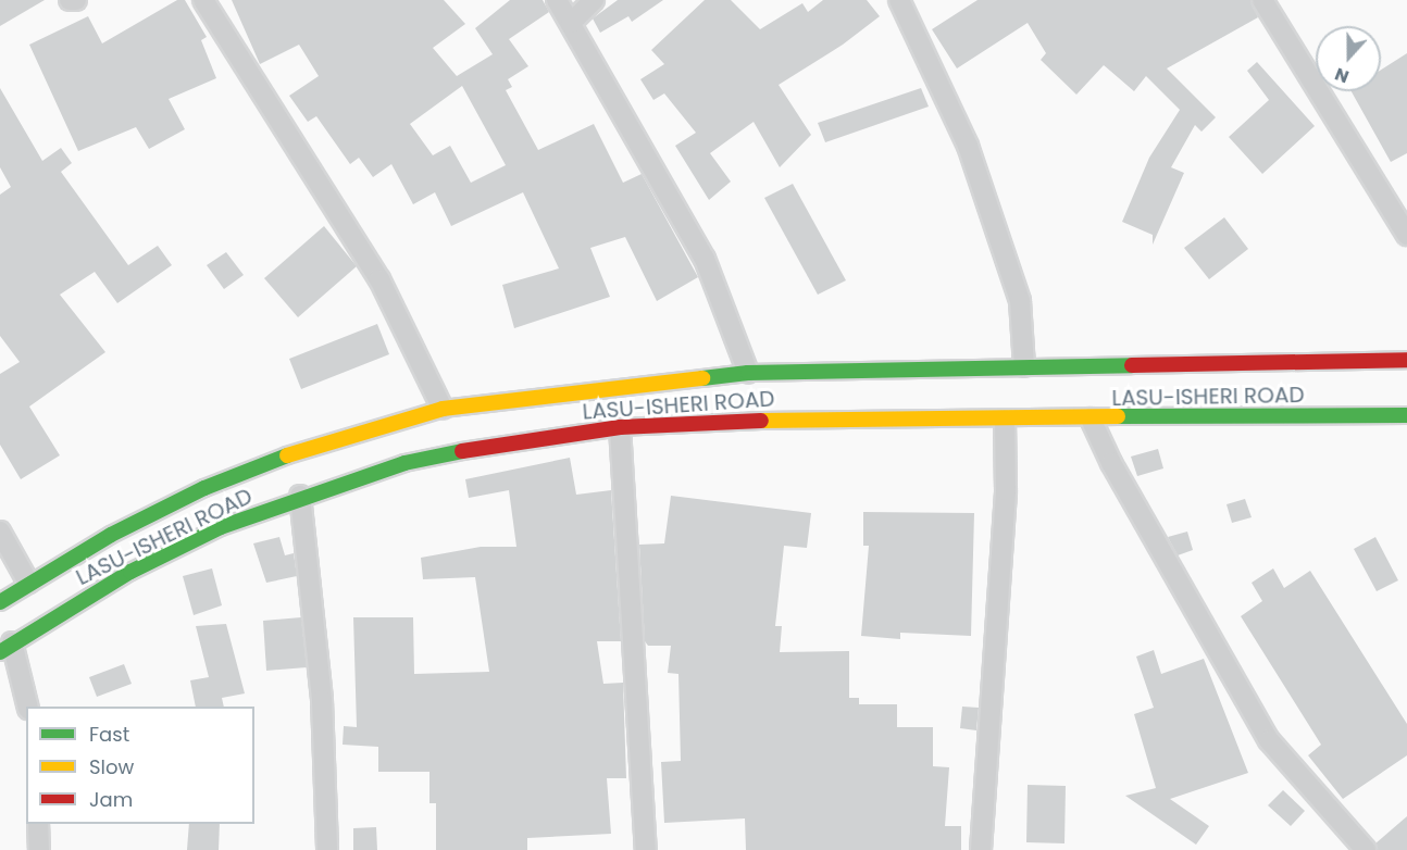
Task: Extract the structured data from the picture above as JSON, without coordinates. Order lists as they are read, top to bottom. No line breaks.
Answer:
{"streets":{"main road":["LASU-ISHERI ROAD"]},"legend":["Fast","Slow","Jam"],"north":"bottom"}
